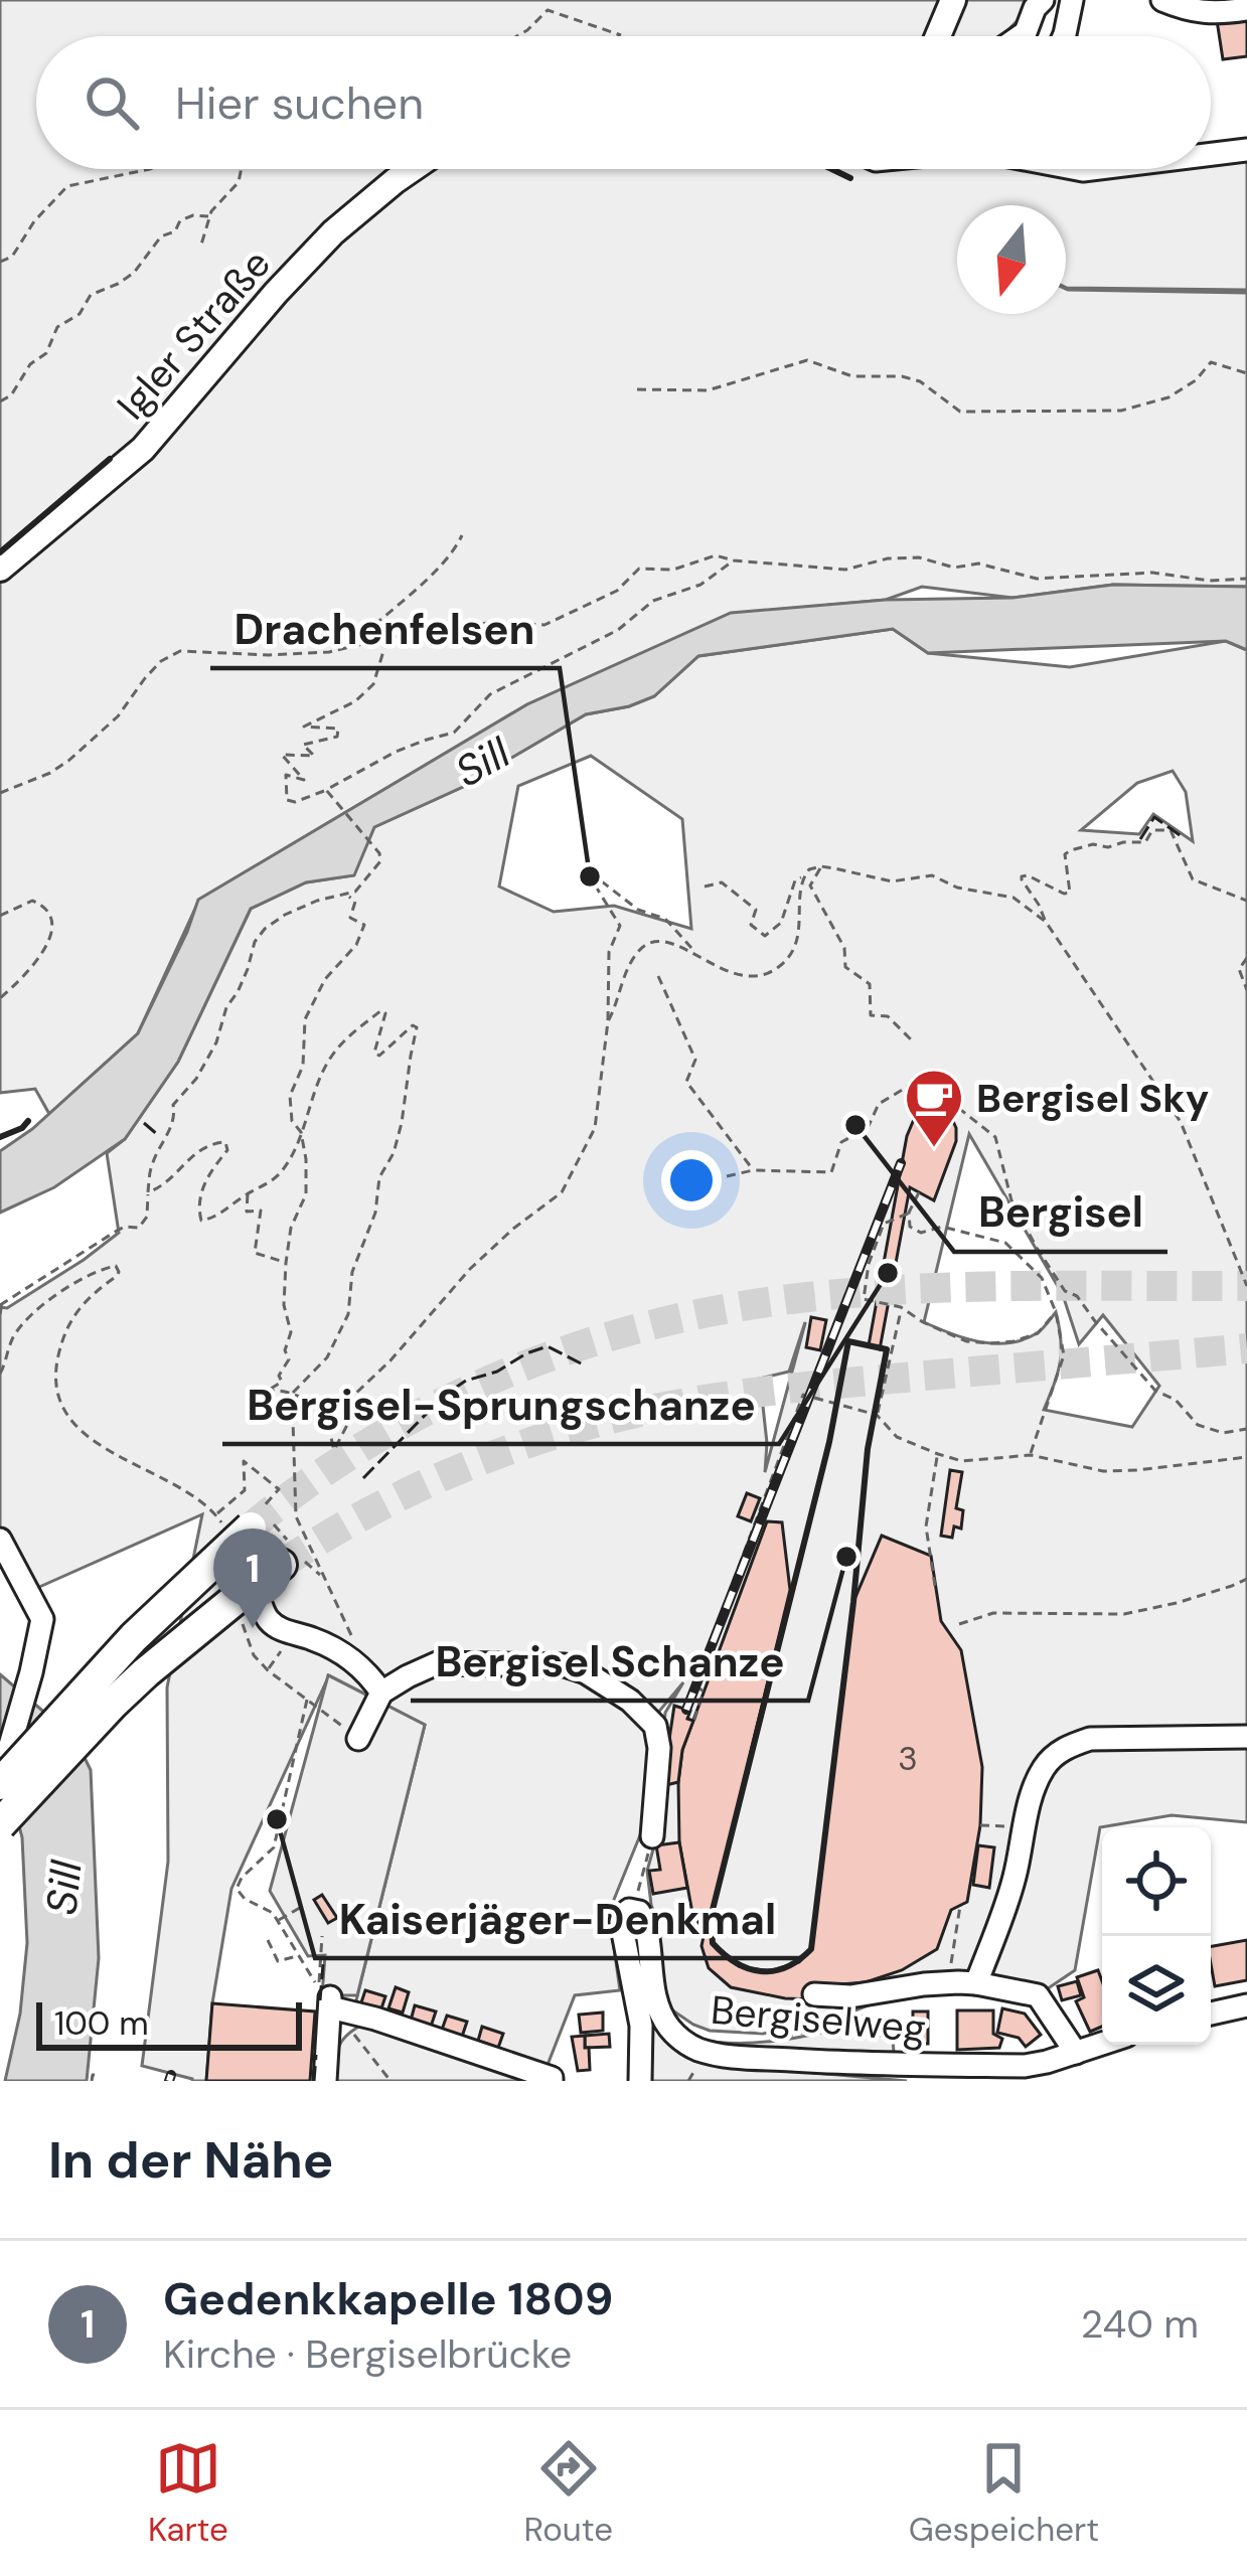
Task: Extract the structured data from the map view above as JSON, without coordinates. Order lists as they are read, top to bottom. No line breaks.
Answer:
{"streets":{"main road":["Igler Straße"],"street":["Bergiselweg"]},"water":["Sill"],"places":{"other":["Drachenfelsen","Bergisel","Bergisel-Sprungschanze","Bergisel Schanze","Kaiserjäger-Denkmal"],"cafe":["Bergisel Sky"]},"house_numbers":["3"],"scale_bar":"100 m","north":"bottom","page":{"search":"Hier suchen","pins":"1","scale":"100 m","heading":"In der Nähe","list":[{"mark":"1","name":"Gedenkkapelle 1809","note":"Kirche · Bergiselbrücke","value":"240 m"}],"nav":["Karte","Route","Gespeichert"]}}
